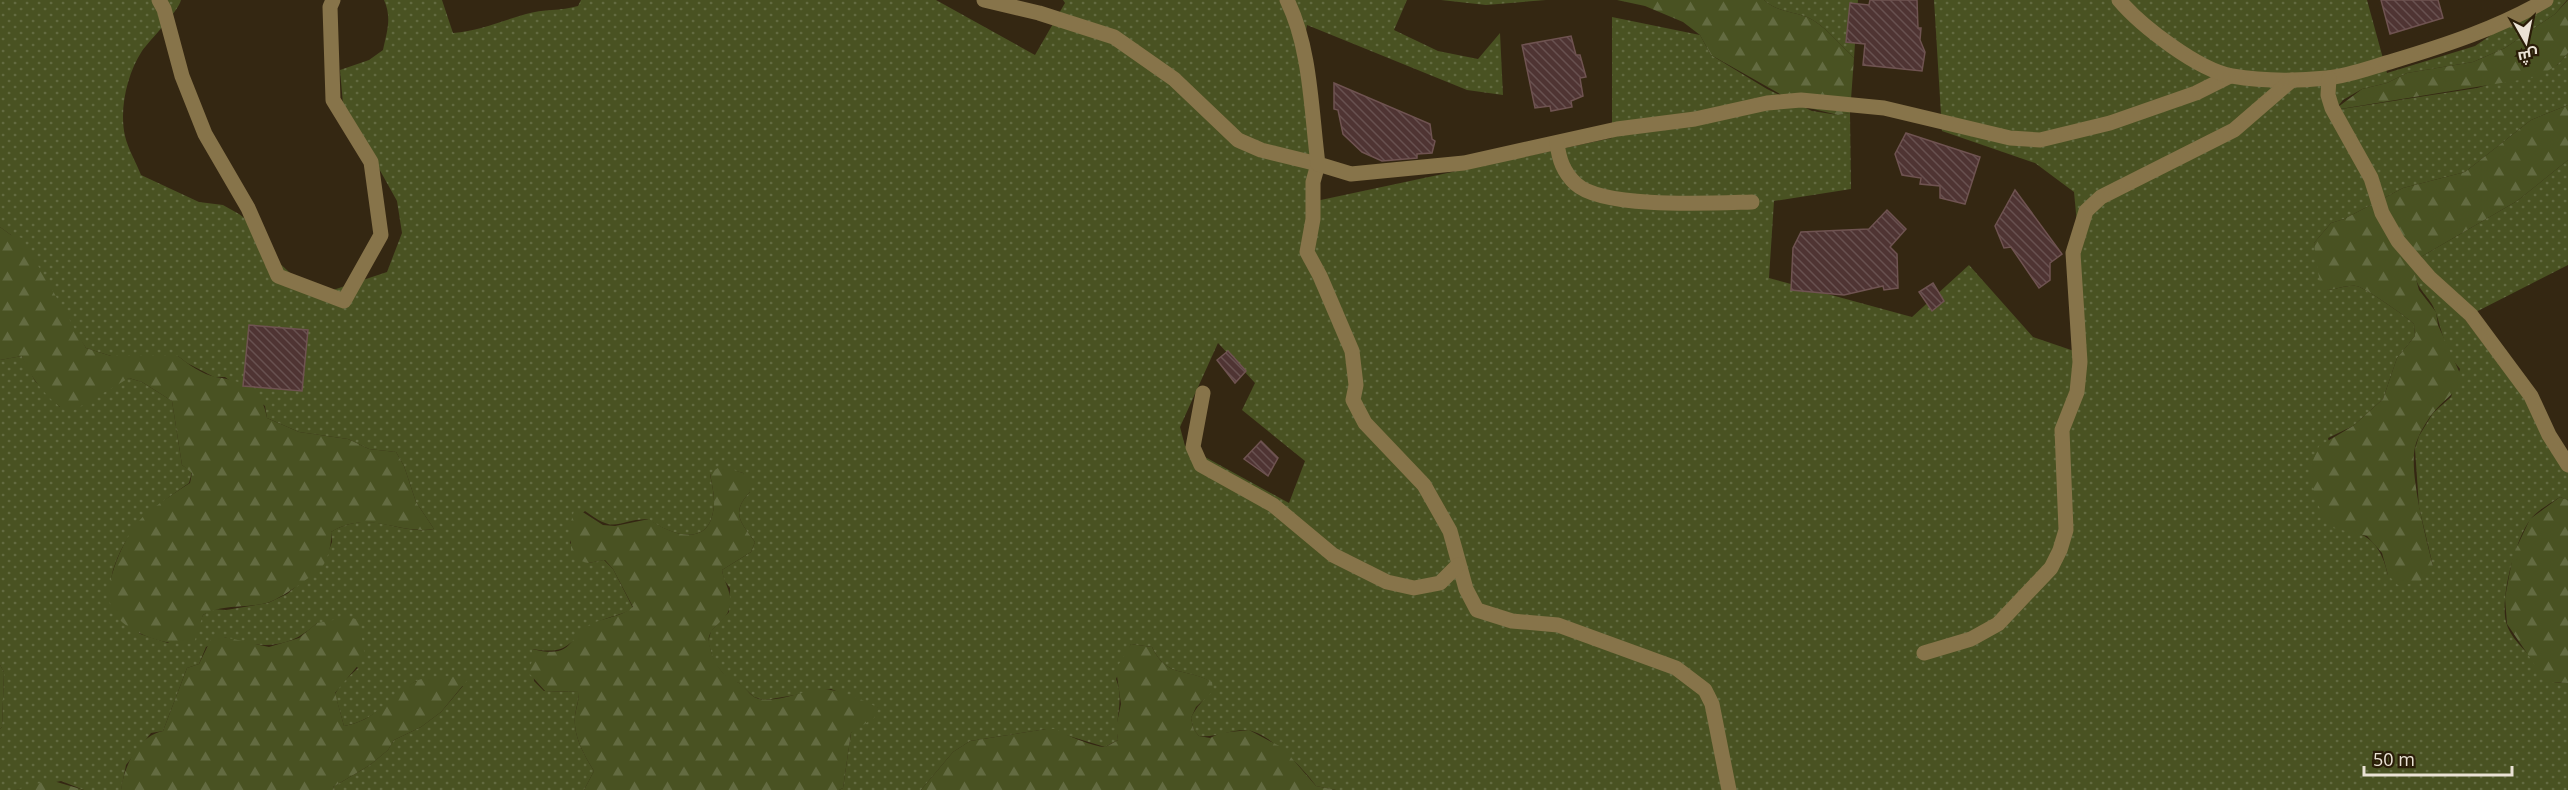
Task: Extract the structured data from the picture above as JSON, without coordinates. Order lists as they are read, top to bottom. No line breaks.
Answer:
{"scale_bar":"50 m","north":"bottom"}
